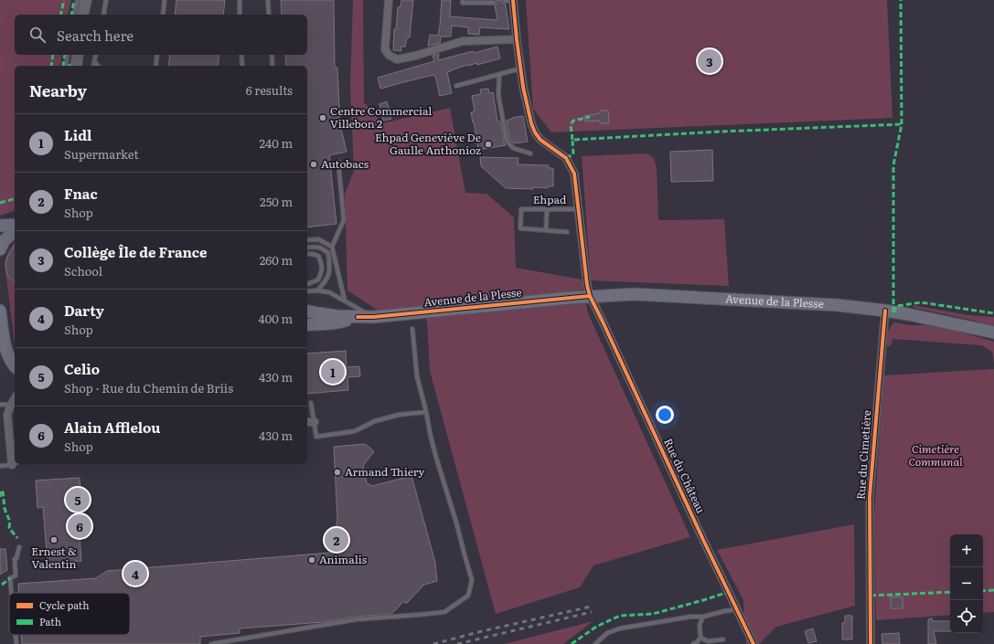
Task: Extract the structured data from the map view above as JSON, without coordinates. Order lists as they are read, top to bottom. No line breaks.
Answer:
{"streets":{"main road":["Avenue de la Plesse"],"street":["Rue du Cimetière","Rue du Château"],"lane":["Ehpad"]},"crossings":[["Ehpad","Rue du Château"],["Avenue de la Plesse","Rue du Cimetière"],["Avenue de la Plesse","Rue du Château"]],"parks":["Cimetière Communal"],"places":["Centre Commercial Villebon 2","Ehpad Geneviève De Gaulle Anthonioz","Autobacs","Armand Thiery","Ernest & Valentin","Animalis"],"legend":["Cycle path","Path"],"page":{"search":"Search here","pins":["3","1","5","6","2","4"],"heading":["Nearby","6 results"],"list":[{"mark":"1","name":"Lidl","note":"Supermarket","value":"240 m"},{"mark":"2","name":"Fnac","note":"Shop","value":"250 m"},{"mark":"3","name":"Collège Île de France","note":"School","value":"260 m"},{"mark":"4","name":"Darty","note":"Shop","value":"400 m"},{"mark":"5","name":"Celio","note":"Shop · Rue du Chemin de Briis","value":"430 m"},{"mark":"6","name":"Alain Afflelou","note":"Shop","value":"430 m"}],"map_buttons":["+","−"]}}
